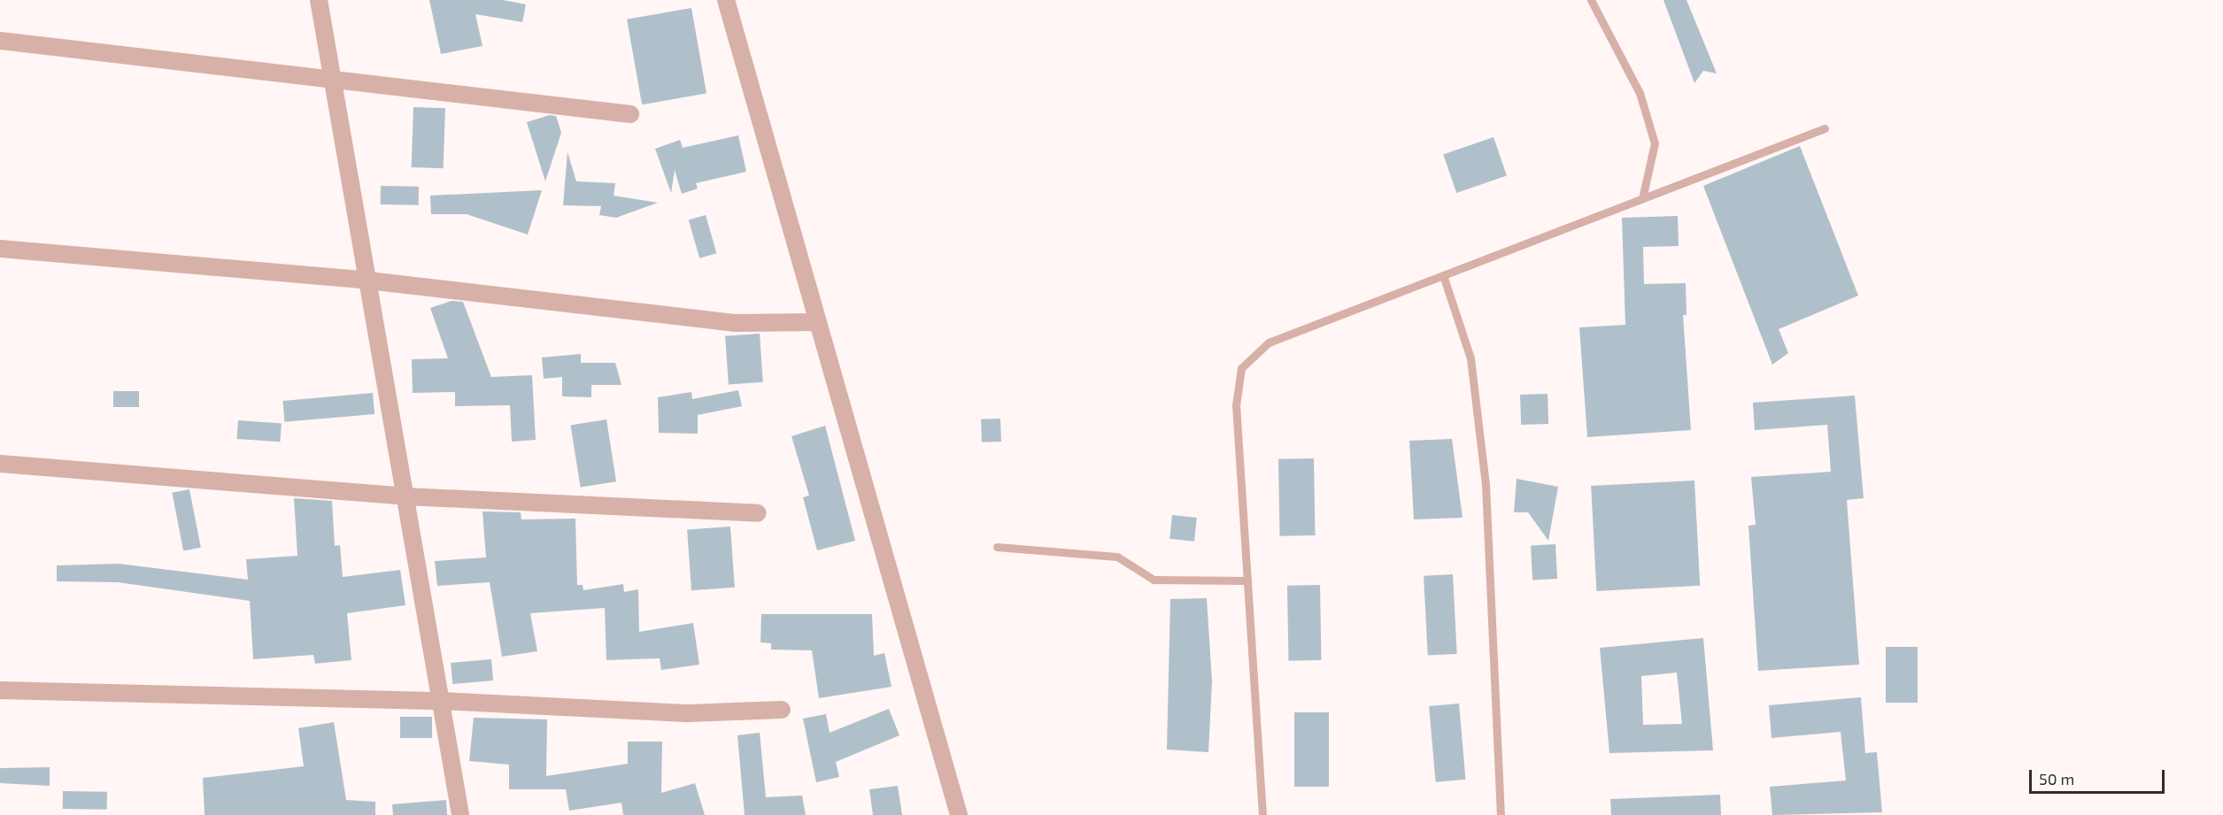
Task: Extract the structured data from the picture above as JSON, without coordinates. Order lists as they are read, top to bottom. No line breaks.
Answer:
{"scale_bar":"50 m"}
